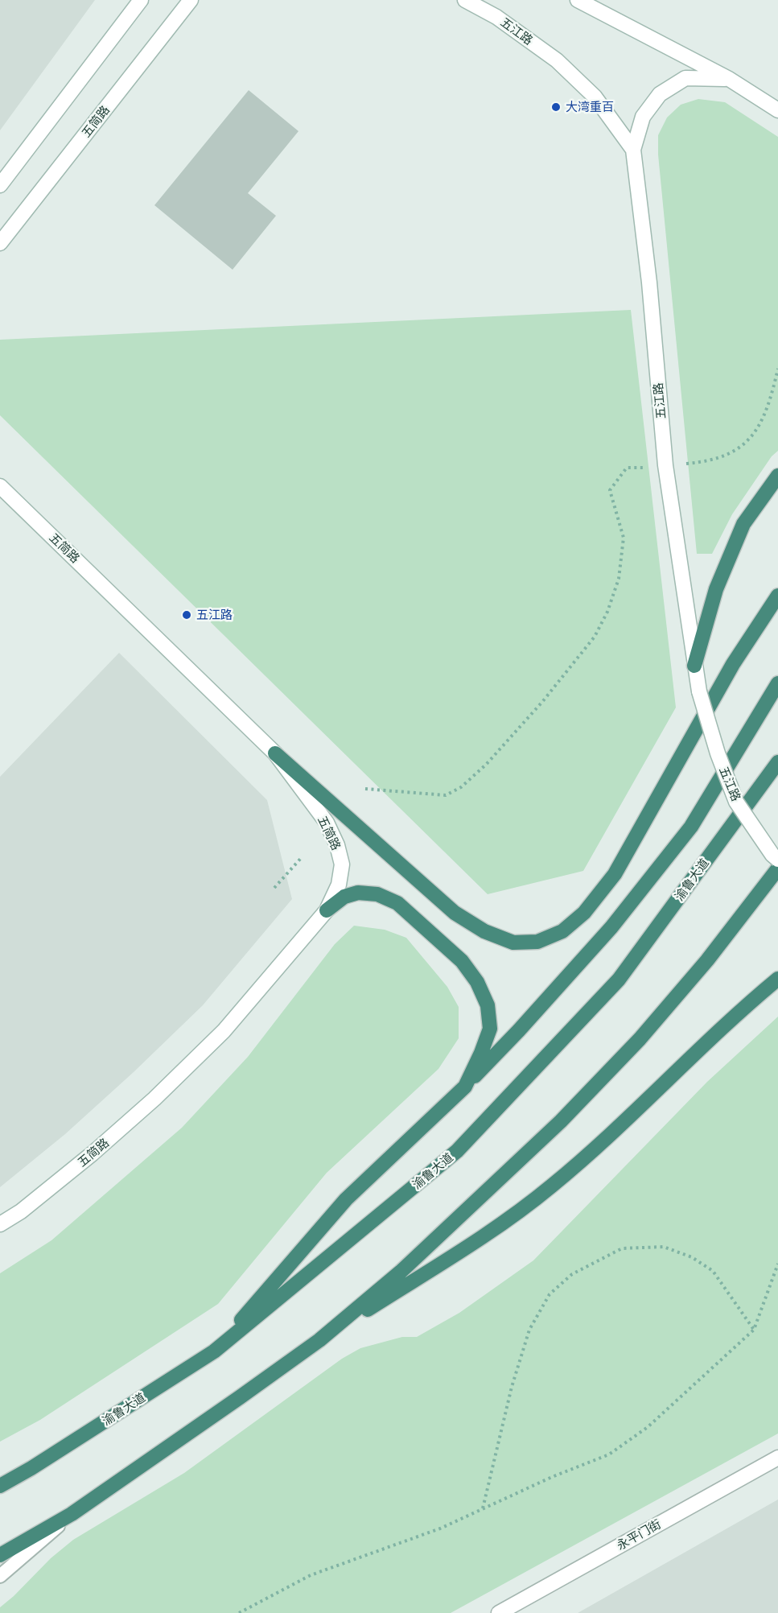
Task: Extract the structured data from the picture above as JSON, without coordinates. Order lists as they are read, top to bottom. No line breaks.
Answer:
{"streets":{"highway":["渝鲁大道"],"main road":["五江路","五简路","永平门街"]},"places":["大湾重百","五江路"]}
